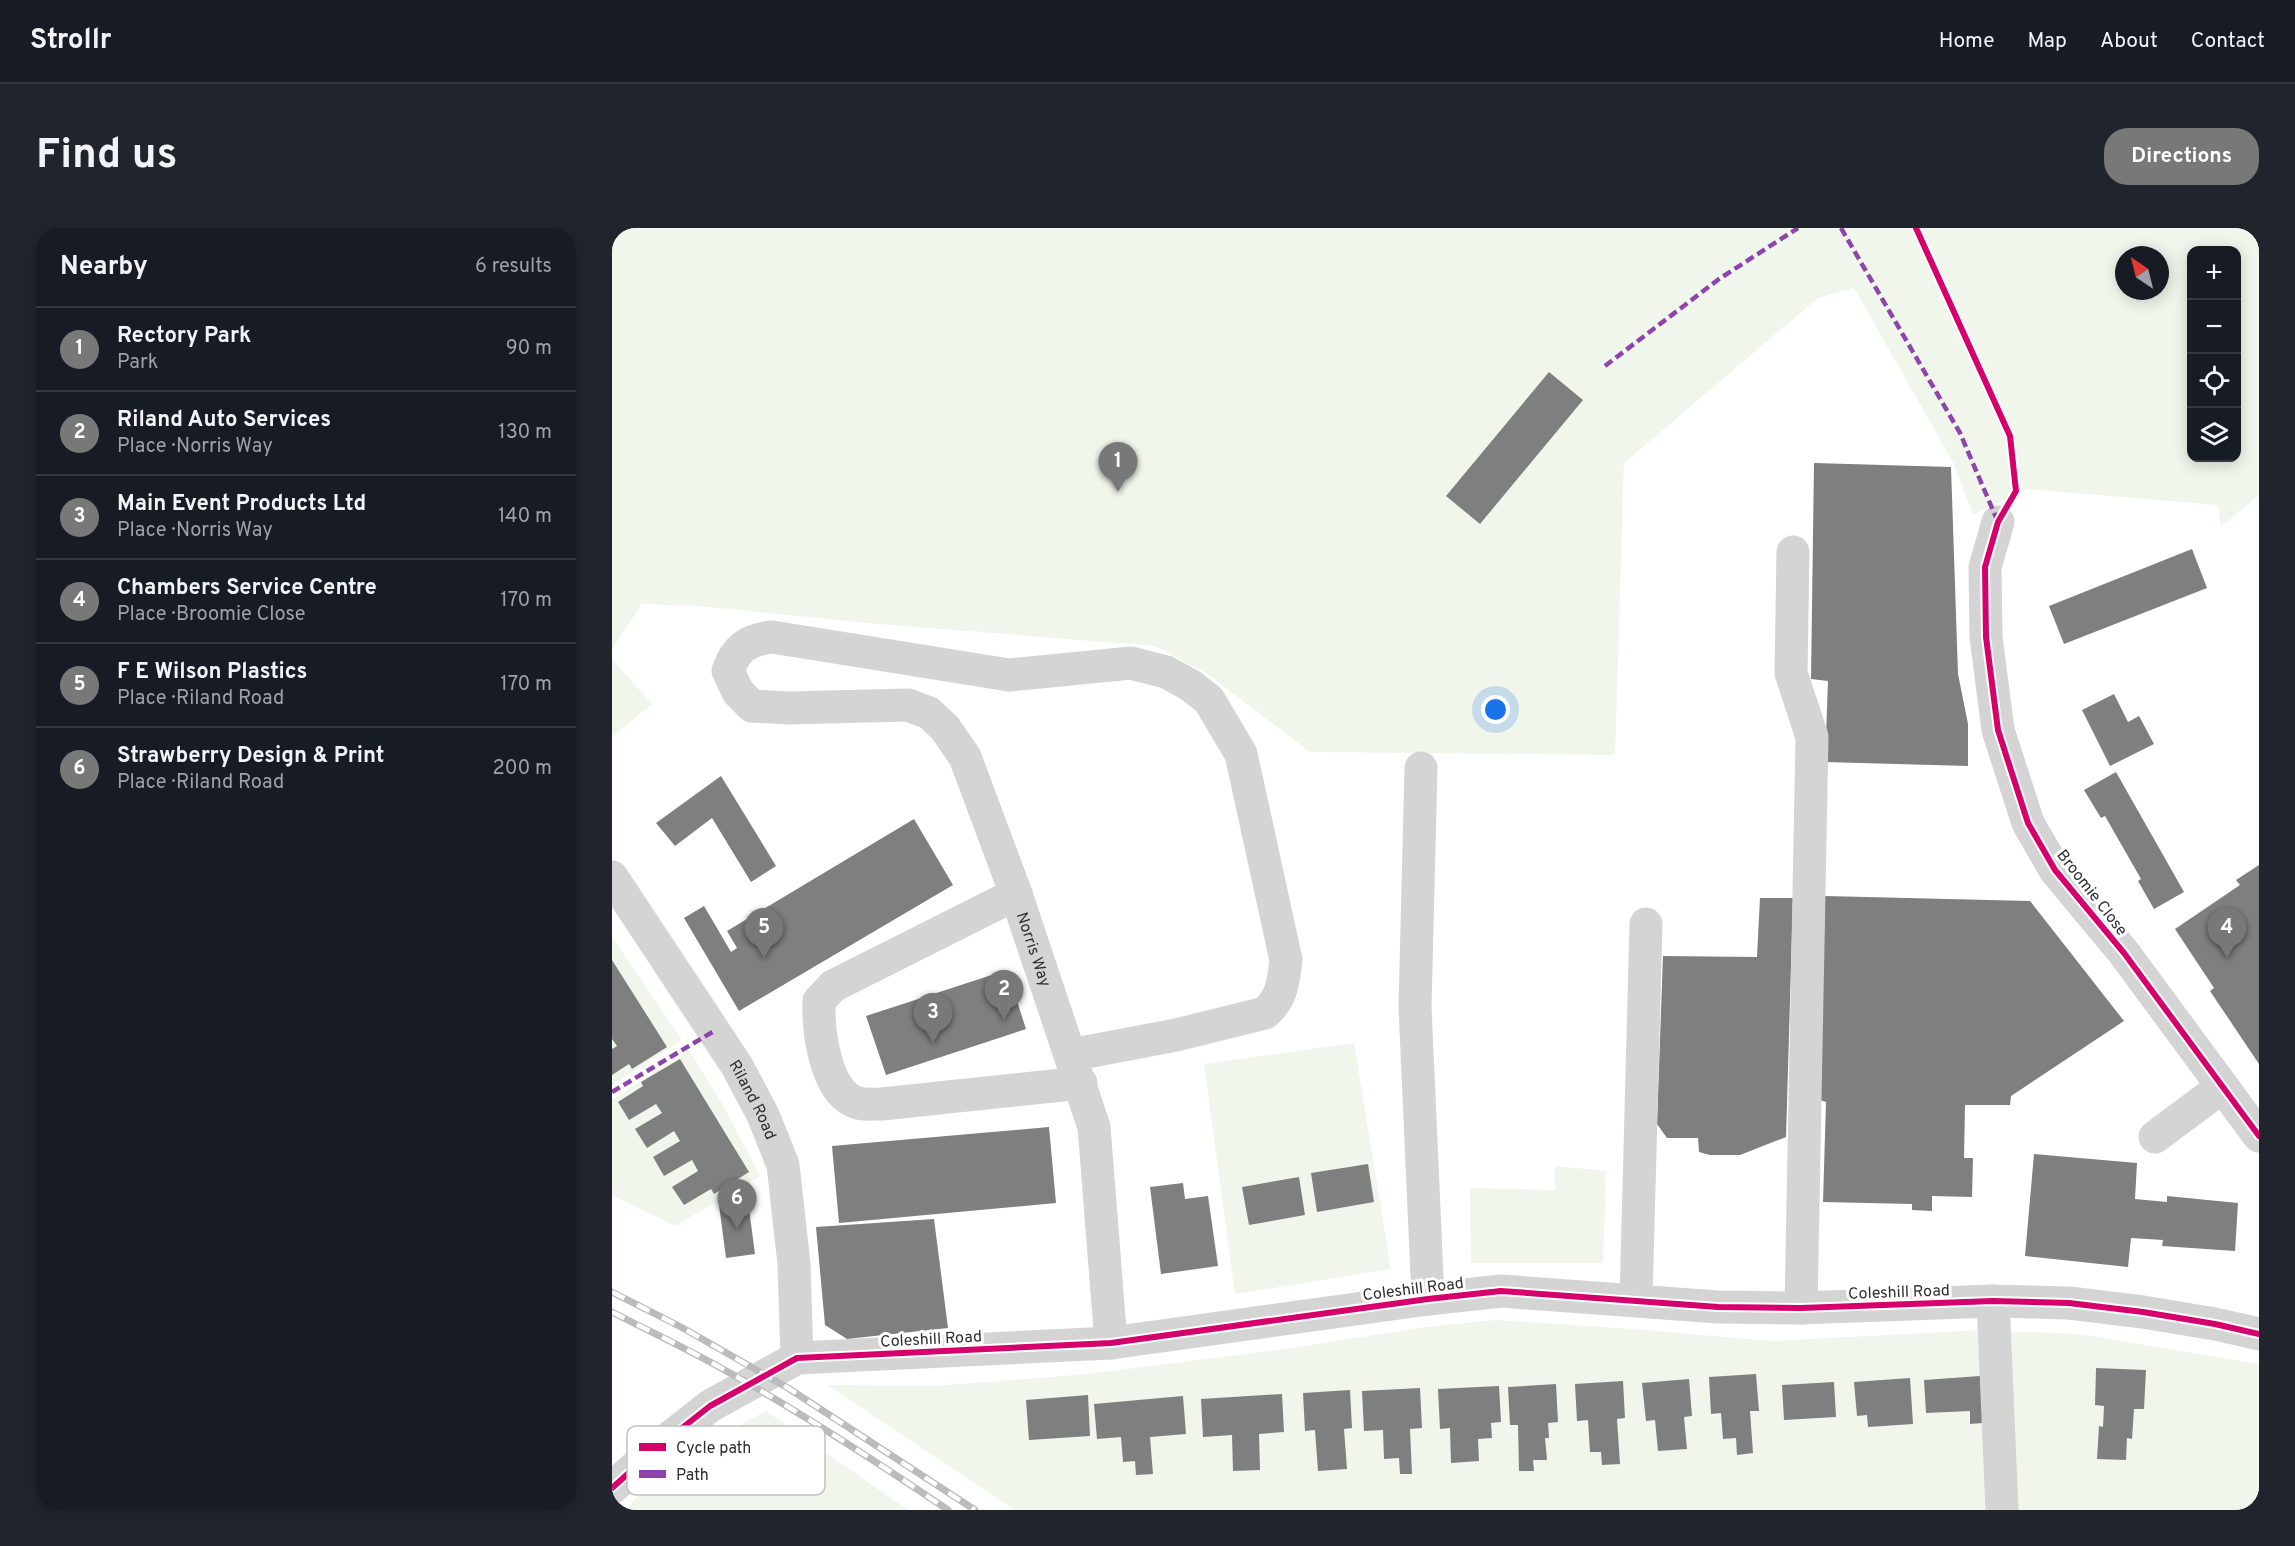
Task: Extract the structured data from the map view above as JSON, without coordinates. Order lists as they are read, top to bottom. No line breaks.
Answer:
{"streets":{"street":["Broomie Close","Norris Way","Riland Road","Coleshill Road"]},"crossings":[["Norris Way","Coleshill Road"],["Riland Road","Coleshill Road"]],"legend":["Cycle path","Path"],"north":"top left","page":{"header":"Strollr","nav":["Home","Map","About","Contact"],"buttons":"Directions","title":"Find us","heading":["Nearby","6 results"],"map_buttons":["+","−"],"list":[{"mark":"1","name":"Rectory Park","note":"Park","value":"90 m"},{"mark":"2","name":"Riland Auto Services","note":"Place · Norris Way","value":"130 m"},{"mark":"3","name":"Main Event Products Ltd","note":"Place · Norris Way","value":"140 m"},{"mark":"4","name":"Chambers Service Centre","note":"Place · Broomie Close","value":"170 m"},{"mark":"5","name":"F E Wilson Plastics","note":"Place · Riland Road","value":"170 m"},{"mark":"6","name":"Strawberry Design & Print","note":"Place · Riland Road","value":"200 m"}],"pins":["1","4","5","2","3","6"]}}
